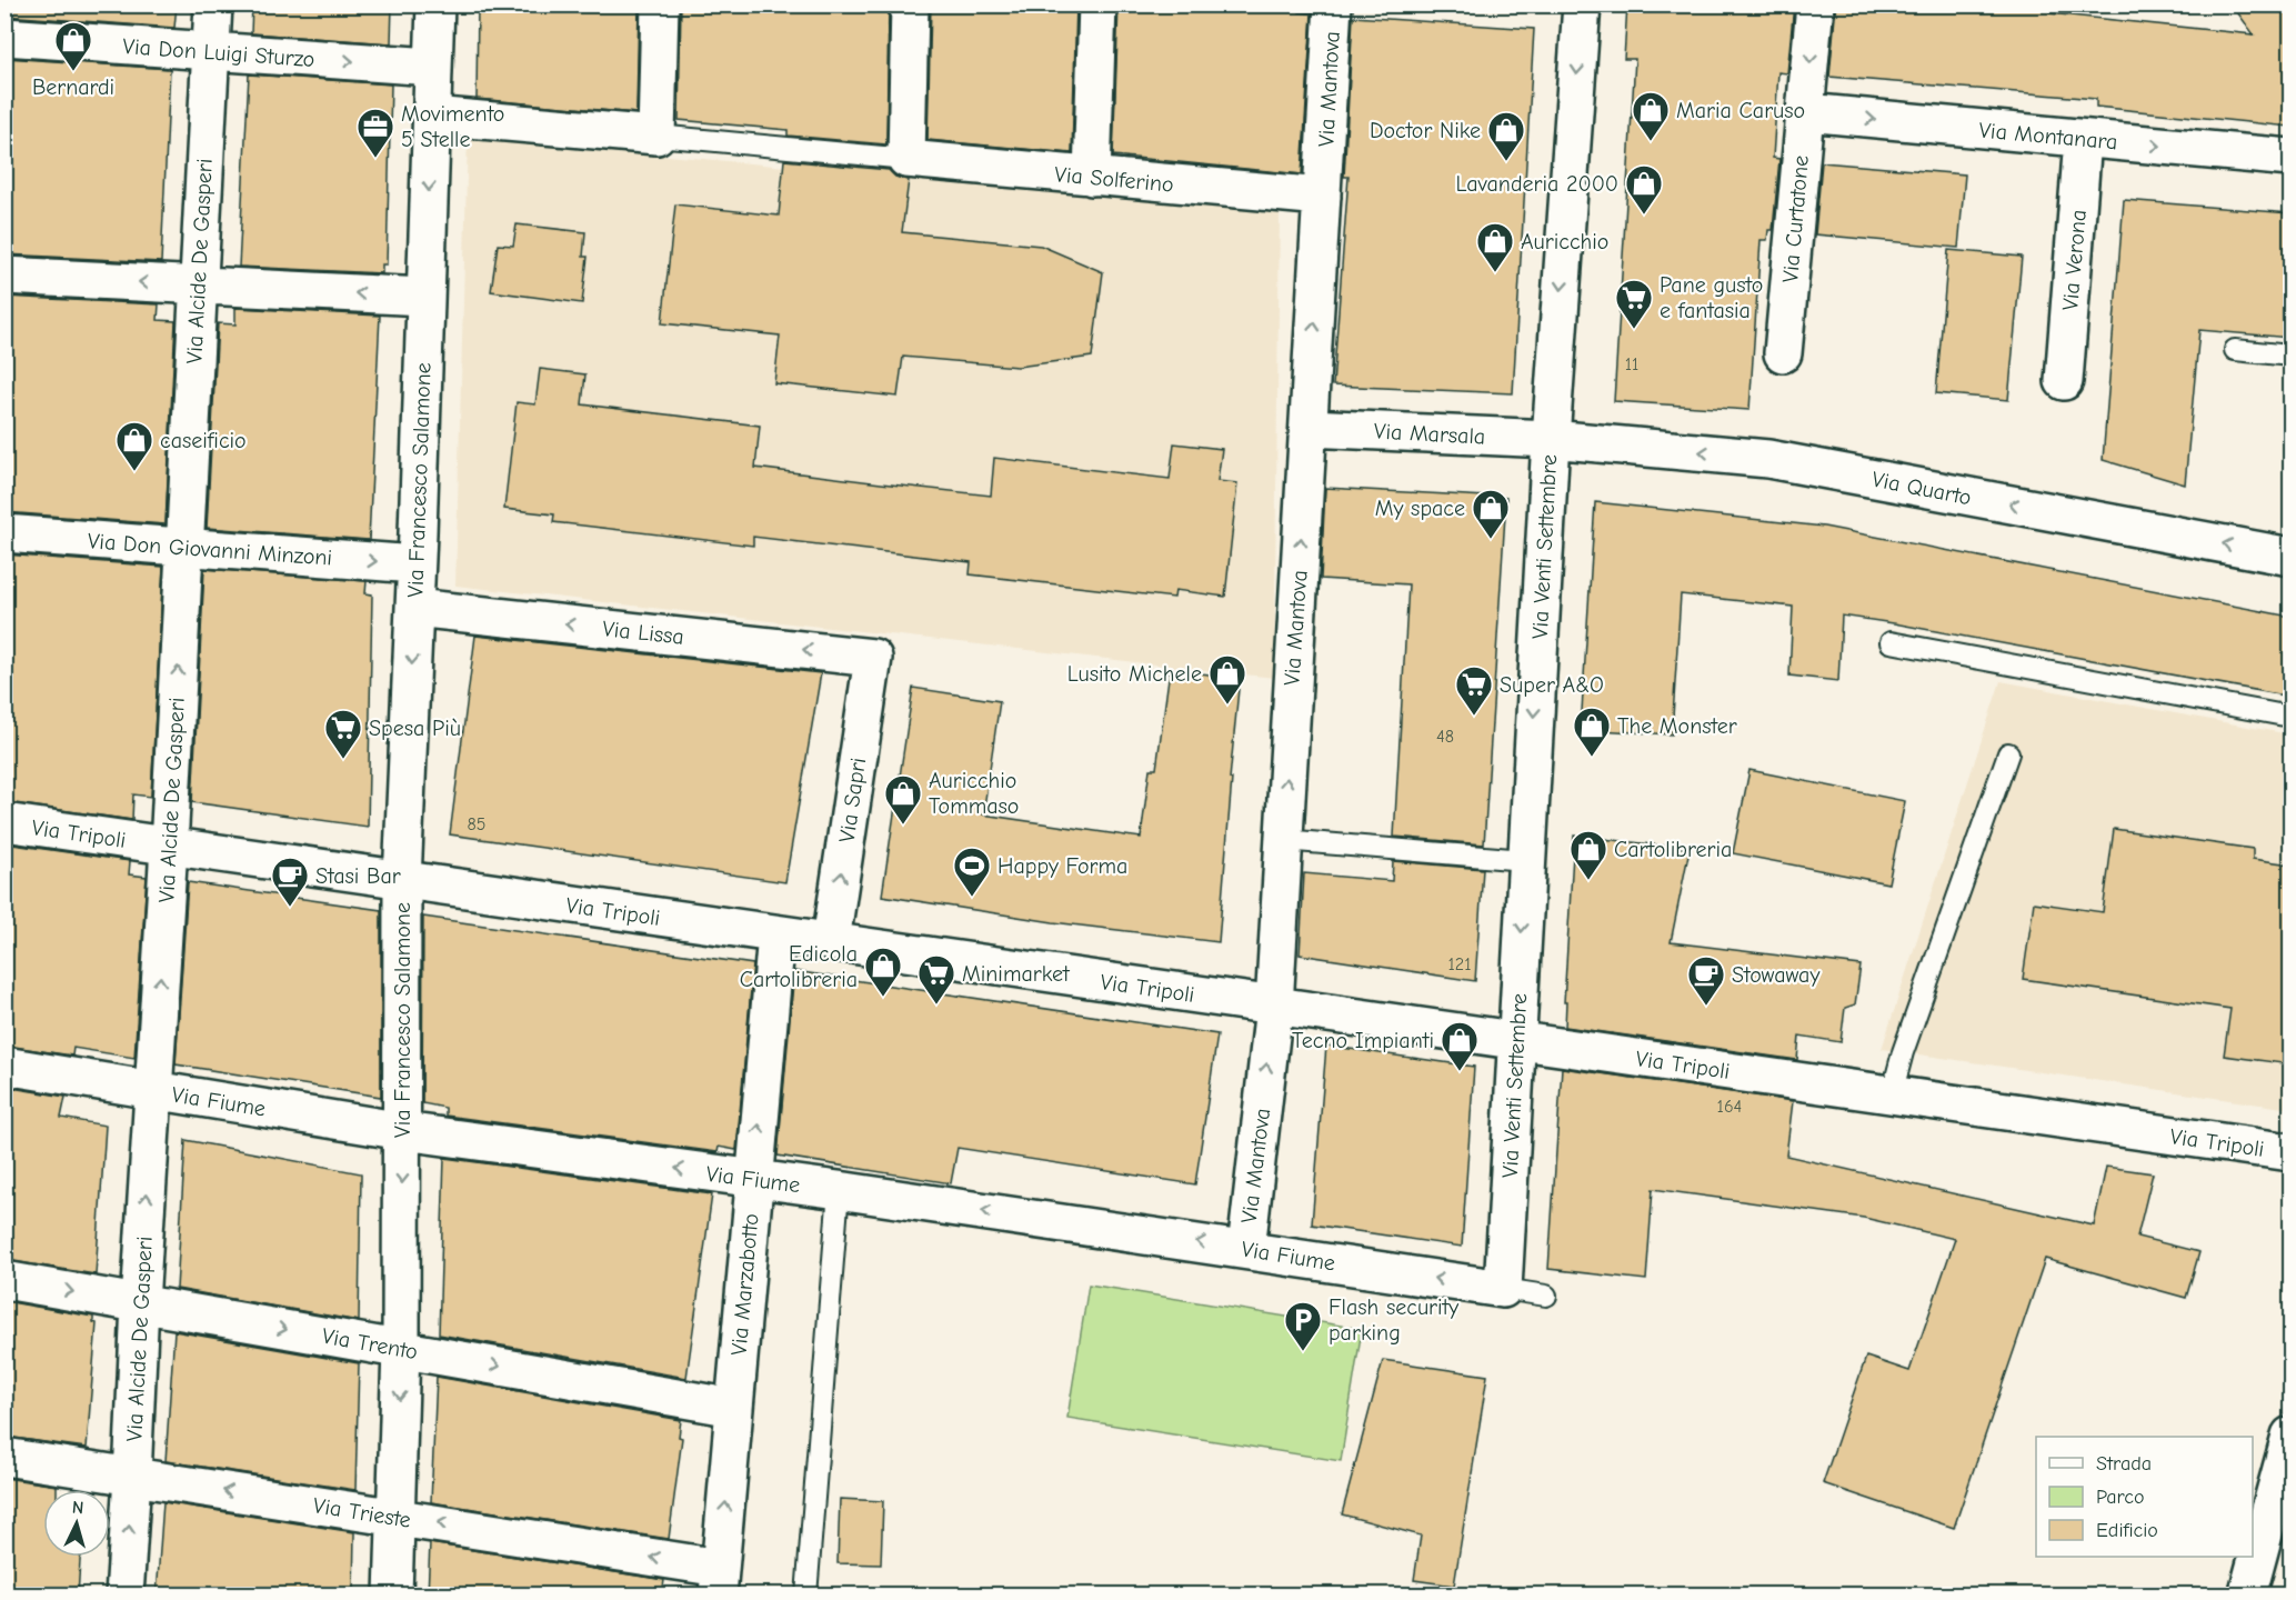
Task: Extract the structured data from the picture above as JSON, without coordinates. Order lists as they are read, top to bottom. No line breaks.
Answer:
{"streets":{"street":["Via Don Luigi Sturzo","Via Mantova","Via Montanara","Via Solferino","Via Curtatone","Via Verona","Via Alcide De Gasperi","Via Marsala","Via Francesco Salamone","Via Quarto","Via Venti Settembre","Via Don Giovanni Minzoni","Via Lissa","Via Sapri","Via Tripoli","Via Fiume","Via Marzabotto","Via Trento","Via Trieste"]},"crossings":[["Via Don Luigi Sturzo","Via Alcide De Gasperi"],["Via Don Luigi Sturzo","Via Francesco Salamone"],["Via Mantova","Via Solferino"],["Via Mantova","Via Marsala"],["Via Mantova","Via Tripoli"],["Via Mantova","Via Fiume"],["Via Montanara","Via Curtatone"],["Via Montanara","Via Verona"],["Via Alcide De Gasperi","Via Don Giovanni Minzoni"],["Via Alcide De Gasperi","Via Tripoli"],["Via Alcide De Gasperi","Via Fiume"],["Via Alcide De Gasperi","Via Trento"],["Via Alcide De Gasperi","Via Trieste"],["Via Marsala","Via Quarto"],["Via Marsala","Via Venti Settembre"],["Via Francesco Salamone","Via Don Giovanni Minzoni"],["Via Francesco Salamone","Via Lissa"],["Via Francesco Salamone","Via Tripoli"],["Via Francesco Salamone","Via Fiume"],["Via Francesco Salamone","Via Trento"],["Via Francesco Salamone","Via Trieste"],["Via Quarto","Via Venti Settembre"],["Via Venti Settembre","Via Tripoli"],["Via Venti Settembre","Via Fiume"],["Via Lissa","Via Sapri"],["Via Sapri","Via Tripoli"],["Via Tripoli","Via Marzabotto"],["Via Fiume","Via Marzabotto"],["Via Marzabotto","Via Trento"],["Via Marzabotto","Via Trieste"]],"one_way":["Via Mantova","Via Montanara","Via Alcide De Gasperi","Via Francesco Salamone","Via Quarto","Via Venti Settembre","Via Lissa","Via Sapri","Via Fiume","Via Marzabotto","Via Trento","Via Trieste"],"places":{"shop":["Bernardi","Maria Caruso","Doctor Nike","Lavanderia 2000","Auricchio","caseificio","My space","Lusito Michele","The Monster","Auricchio Tommaso","Cartolibreria","Edicola Cartolibreria","Tecno Impianti"],"office":["Movimento 5 Stelle"],"supermarket":["Pane gusto e fantasia","Super A&O","Spesa Più","Minimarket"],"sports":["Happy Forma"],"cafe":["Stasi Bar","Stowaway"],"parking":["Flash security parking"]},"house_numbers":["11","48","85","121","164"],"legend":["Strada","Parco","Edificio"],"north":"top"}
